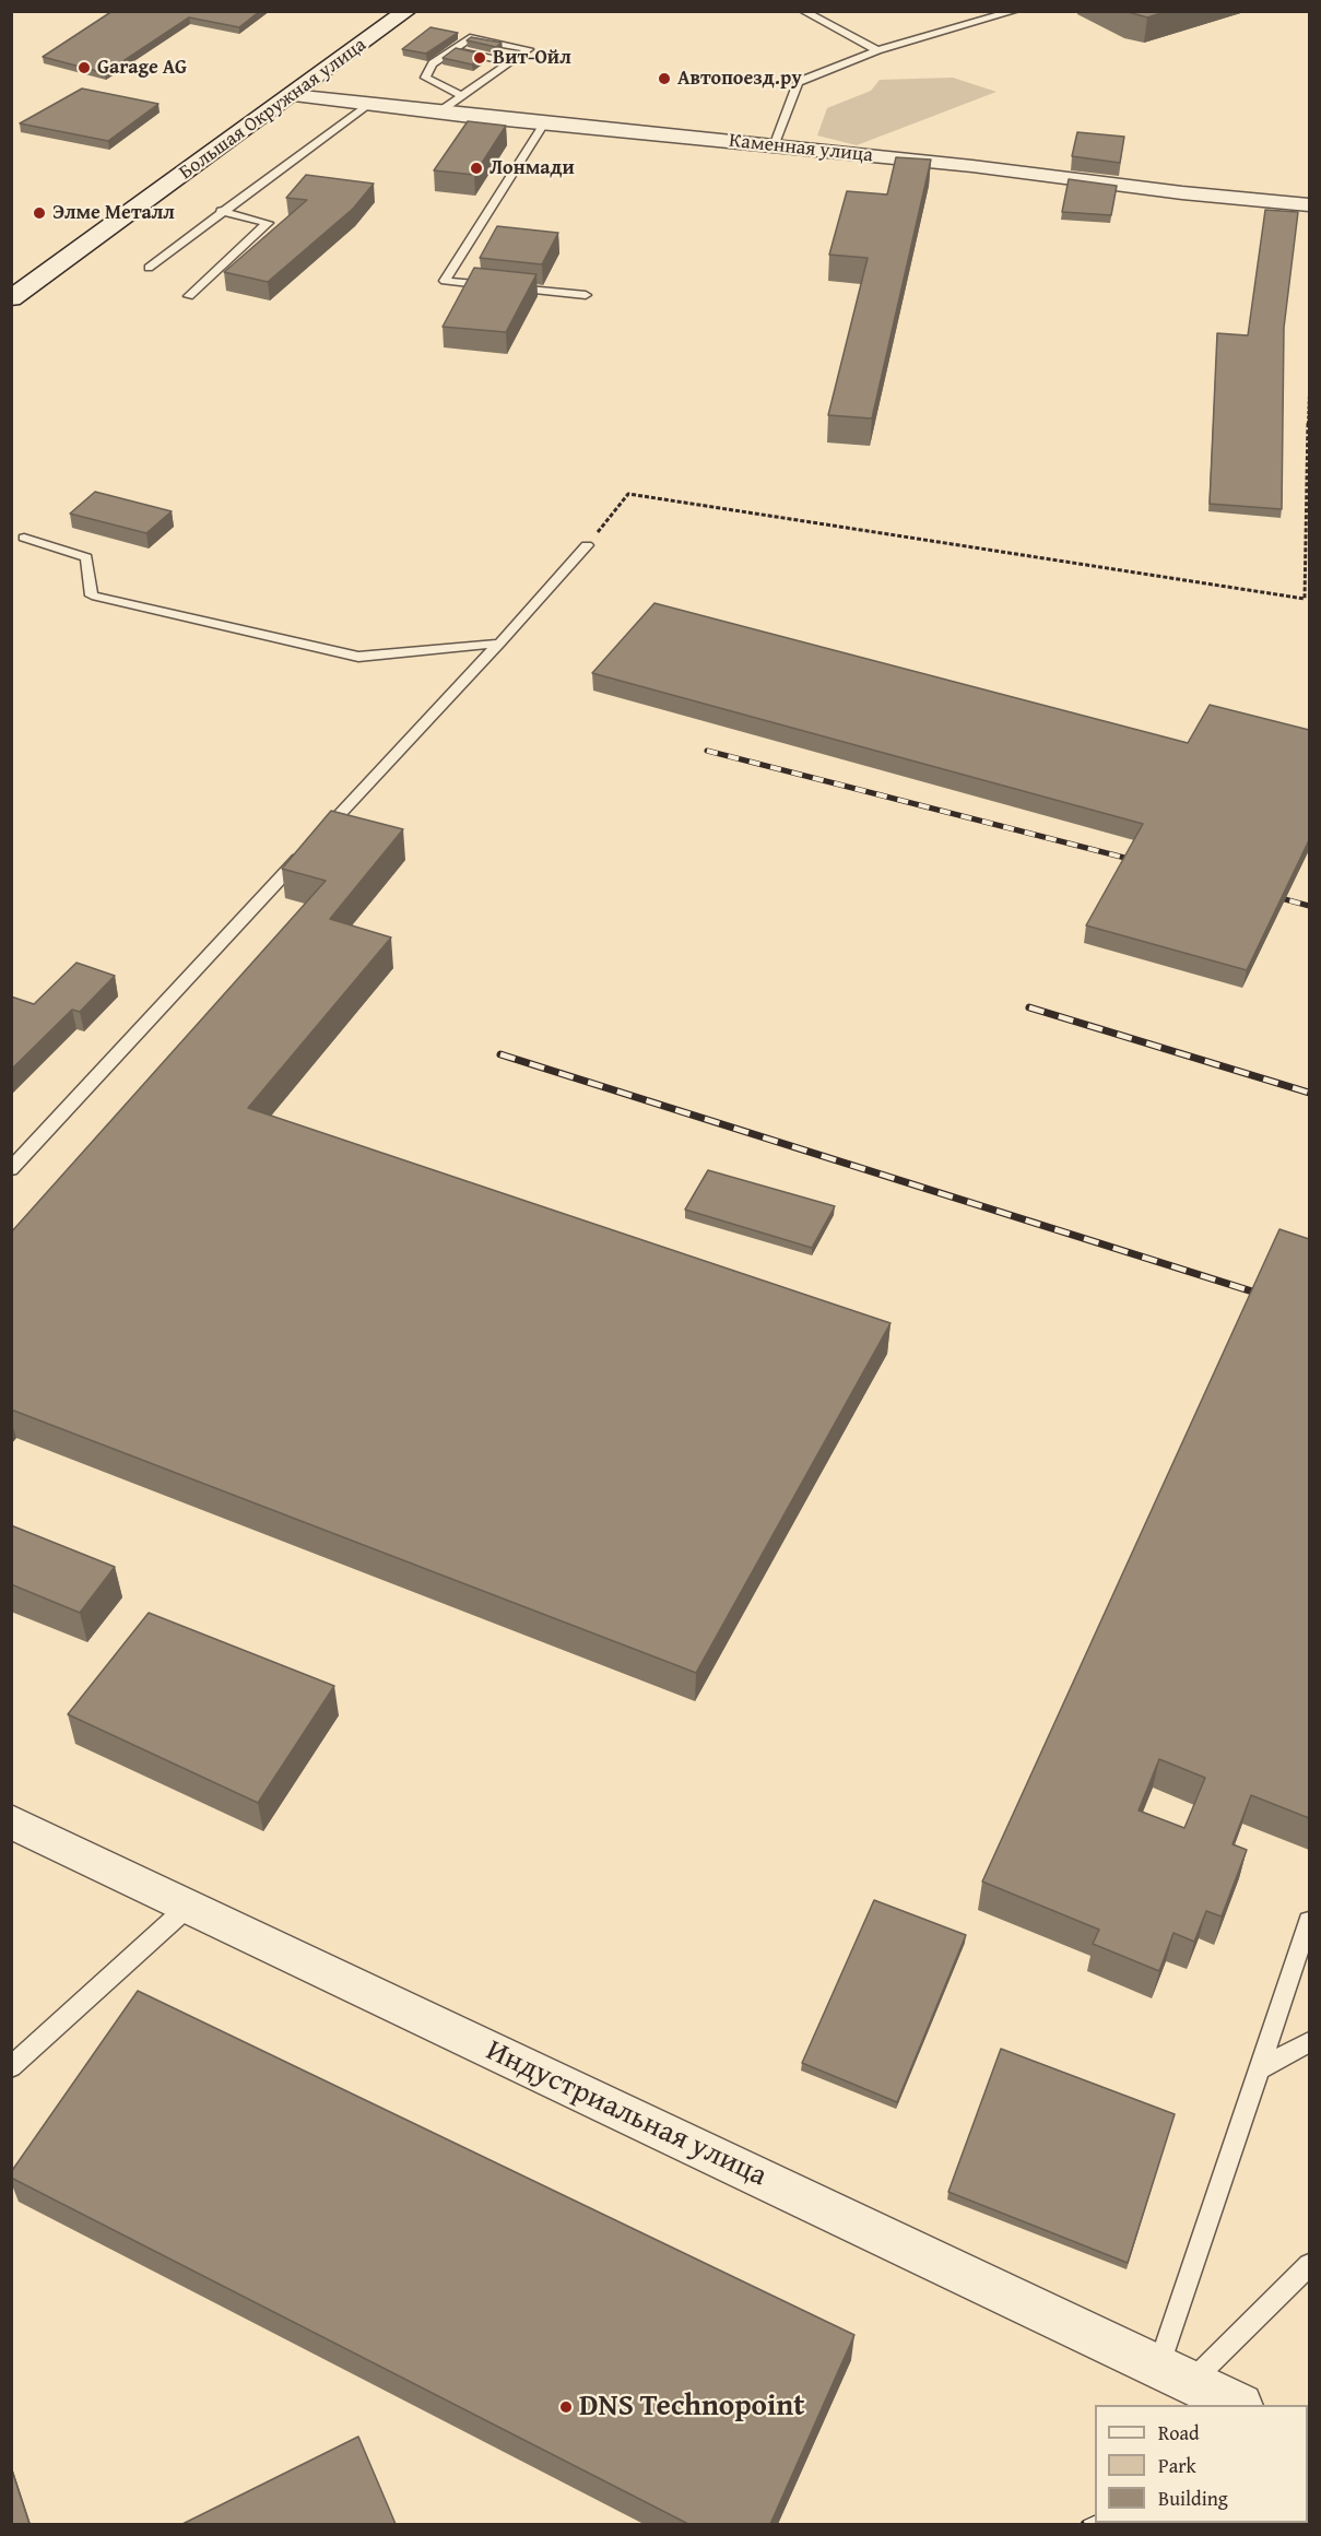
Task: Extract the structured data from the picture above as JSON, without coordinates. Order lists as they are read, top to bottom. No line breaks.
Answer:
{"streets":{"main road":["Большая Окружная улица"],"street":["Каменная улица","Индустриальная улица"]},"crossings":[["Большая Окружная улица","Каменная улица"]],"places":["Вит-Ойл","Garage AG","Автопоезд.ру","Лонмади","Элме Металл","DNS Technopoint"],"legend":["Road","Park","Building"]}
